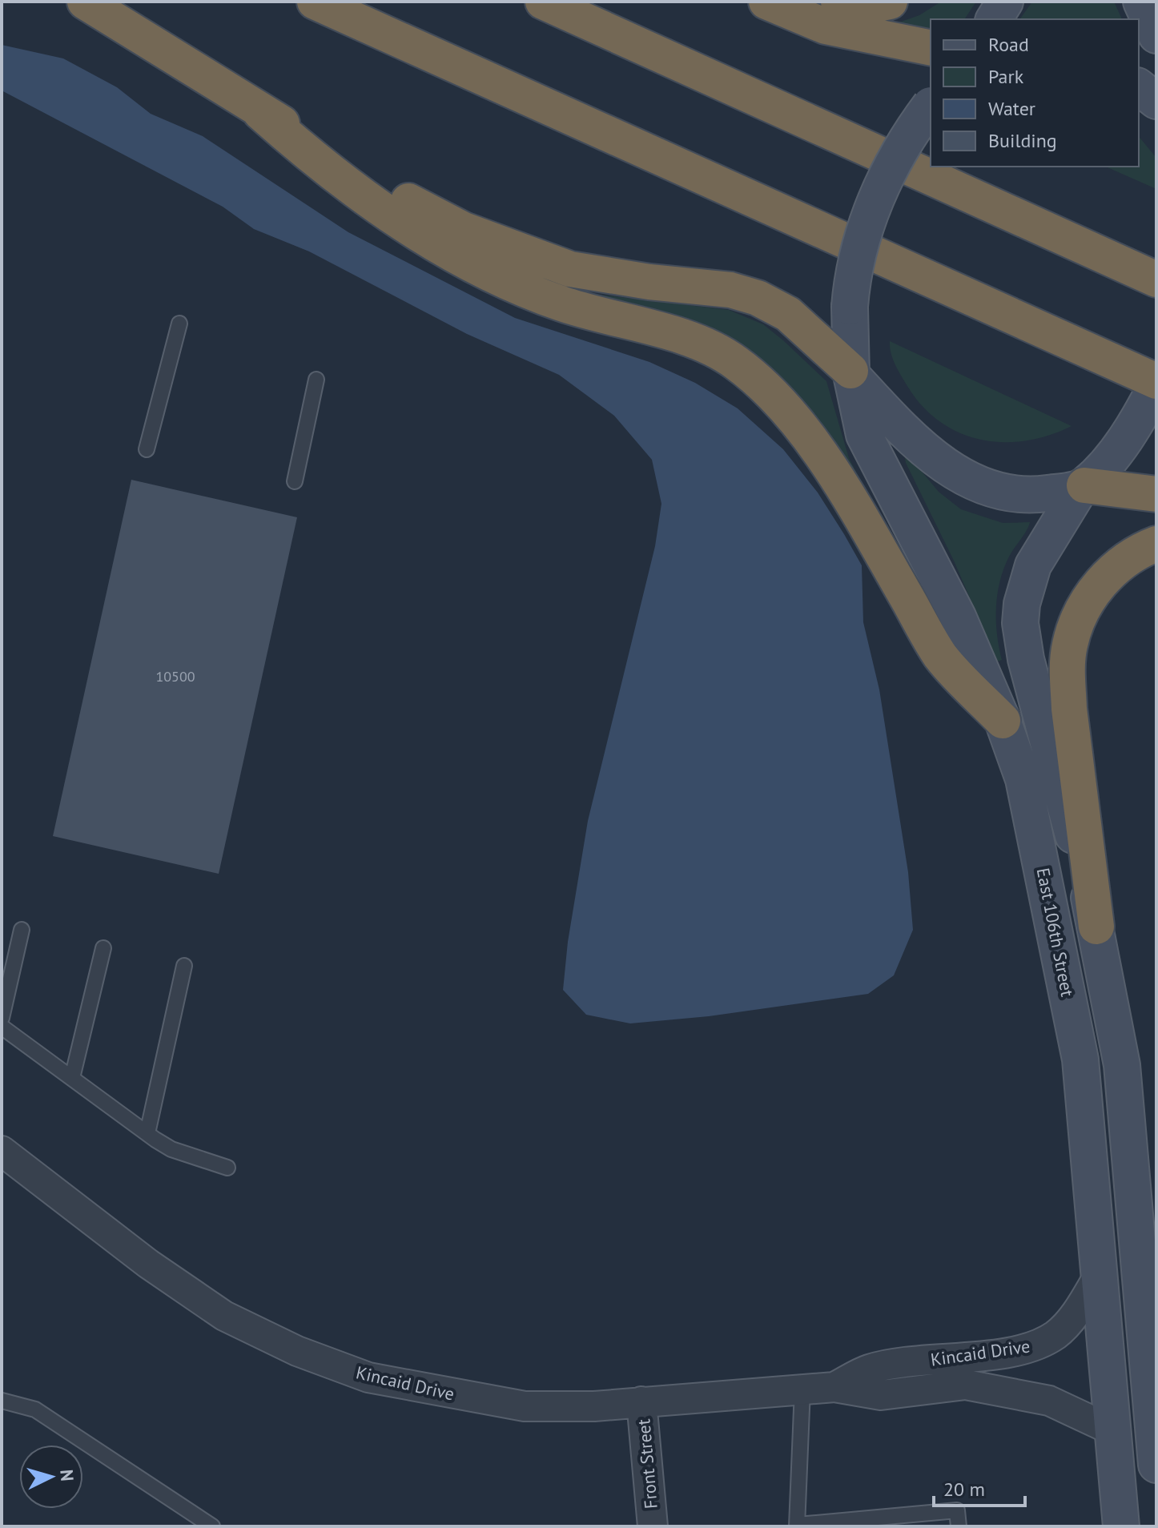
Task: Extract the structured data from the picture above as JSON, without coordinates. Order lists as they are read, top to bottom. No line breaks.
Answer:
{"streets":{"main road":["East 106th Street"],"street":["Kincaid Drive","Front Street"]},"crossings":[["East 106th Street","Kincaid Drive"],["Kincaid Drive","Front Street"]],"house_numbers":["10500"],"legend":["Road","Park","Water","Building"],"scale_bar":"20 m","north":"right"}
